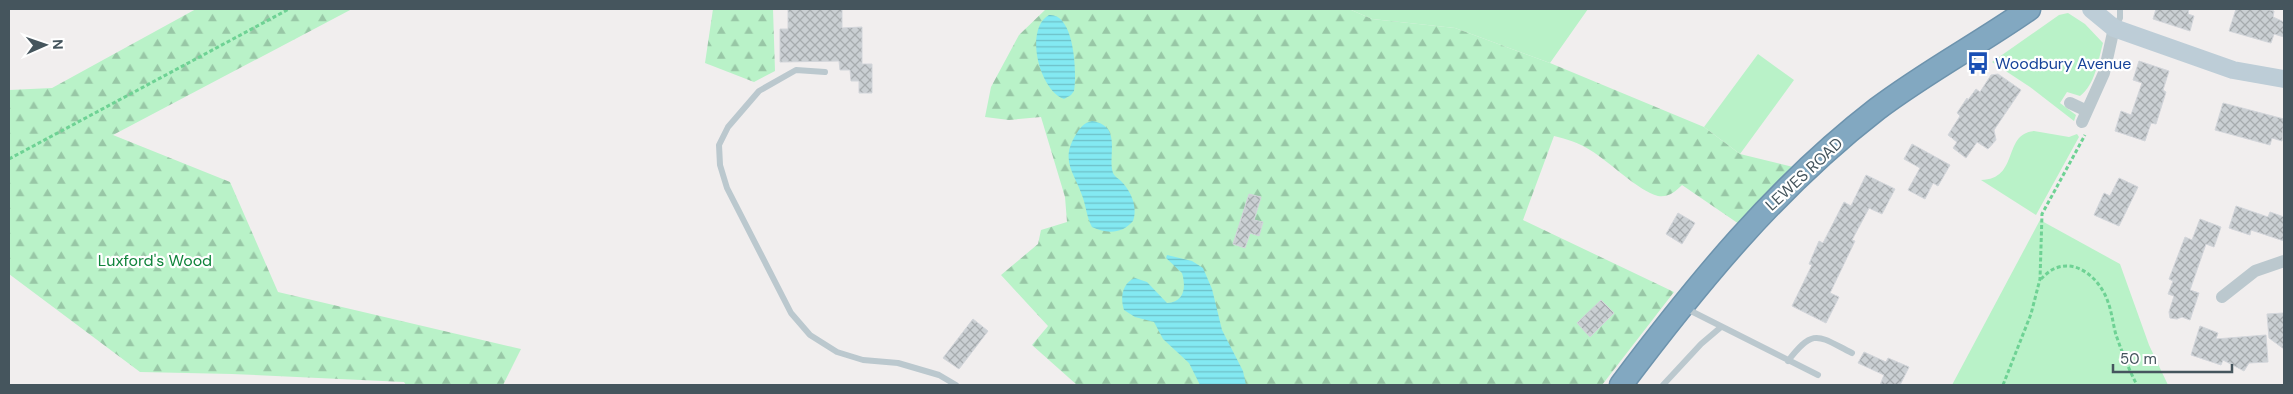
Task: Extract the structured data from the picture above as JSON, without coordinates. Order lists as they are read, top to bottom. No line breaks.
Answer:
{"streets":{"highway":["LEWES ROAD"]},"parks":["Luxford's Wood"],"places":{"bus stop":["Woodbury Avenue"]},"scale_bar":"50 m","north":"right"}
